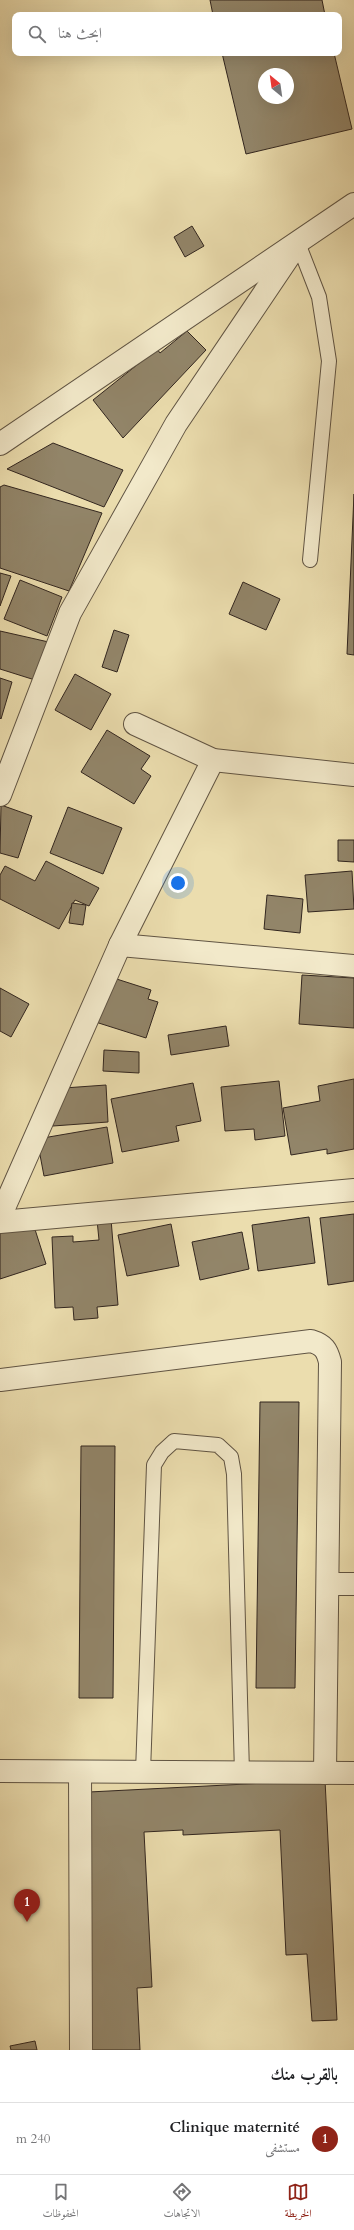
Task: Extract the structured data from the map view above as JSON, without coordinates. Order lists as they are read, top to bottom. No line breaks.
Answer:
{"north":"top left","page":{"search":"ابحث هنا","pins":"1","heading":"بالقرب منك","list":[{"mark":"1","name":"Clinique maternité","note":"مستشفى","value":"240 m"}],"nav":["الخريطة","الاتجاهات","المحفوظات"]}}
